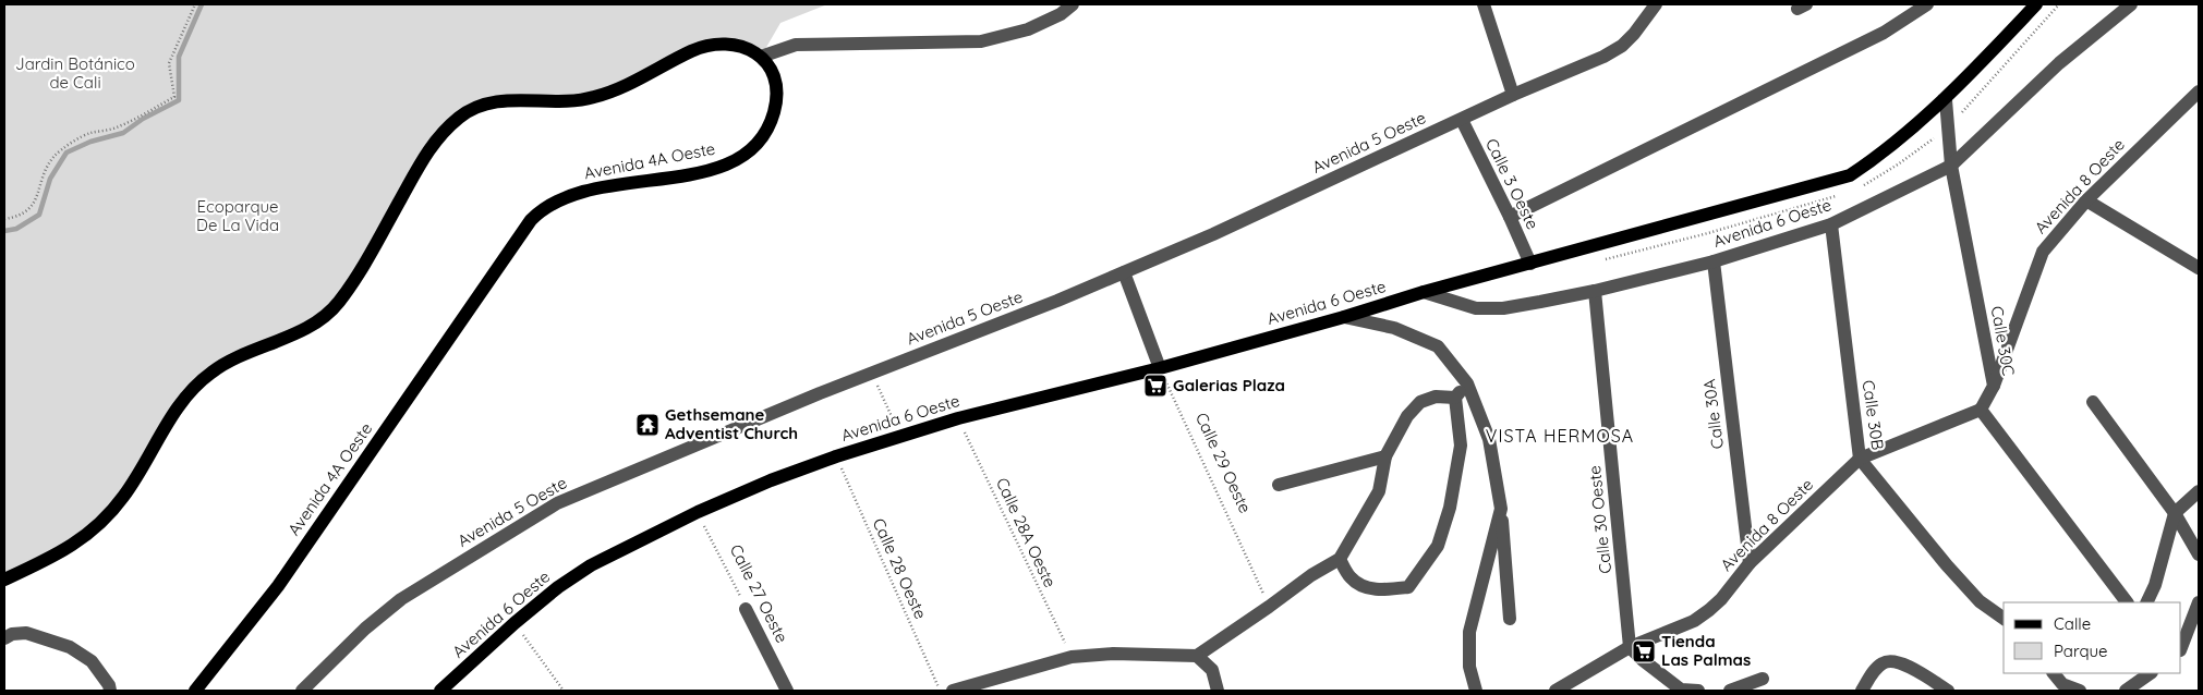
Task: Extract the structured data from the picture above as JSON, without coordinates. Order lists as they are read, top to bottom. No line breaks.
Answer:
{"streets":{"main road":["Avenida 4A Oeste","Avenida 6 Oeste"],"street":["Avenida 5 Oeste","Calle 3 Oeste","Avenida 8 Oeste","Calle 30C","Calle 30A","Calle 30B","Calle 30 Oeste","Calle 27 Oeste"],"path":["Calle 29 Oeste","Calle 28A Oeste","Calle 28 Oeste"]},"crossings":[["Avenida 5 Oeste","Calle 3 Oeste"],["Calle 3 Oeste","Avenida 6 Oeste"],["Avenida 8 Oeste","Calle 30C"],["Avenida 8 Oeste","Calle 30A"],["Avenida 8 Oeste","Calle 30B"],["Avenida 8 Oeste","Calle 30 Oeste"],["Avenida 6 Oeste","Calle 30C"],["Avenida 6 Oeste","Calle 30A"],["Avenida 6 Oeste","Calle 30B"],["Avenida 6 Oeste","Calle 29 Oeste"],["Avenida 6 Oeste","Calle 30 Oeste"],["Avenida 6 Oeste","Calle 28A Oeste"],["Avenida 6 Oeste","Calle 28 Oeste"],["Avenida 6 Oeste","Calle 27 Oeste"]],"districts":["VISTA HERMOSA"],"parks":["Jardin Botánico de Cali","Ecoparque De La Vida"],"places":{"supermarket":["Galerias Plaza","Tienda Las Palmas"],"temple":["Gethsemane Adventist Church"]},"legend":["Calle","Parque"]}
